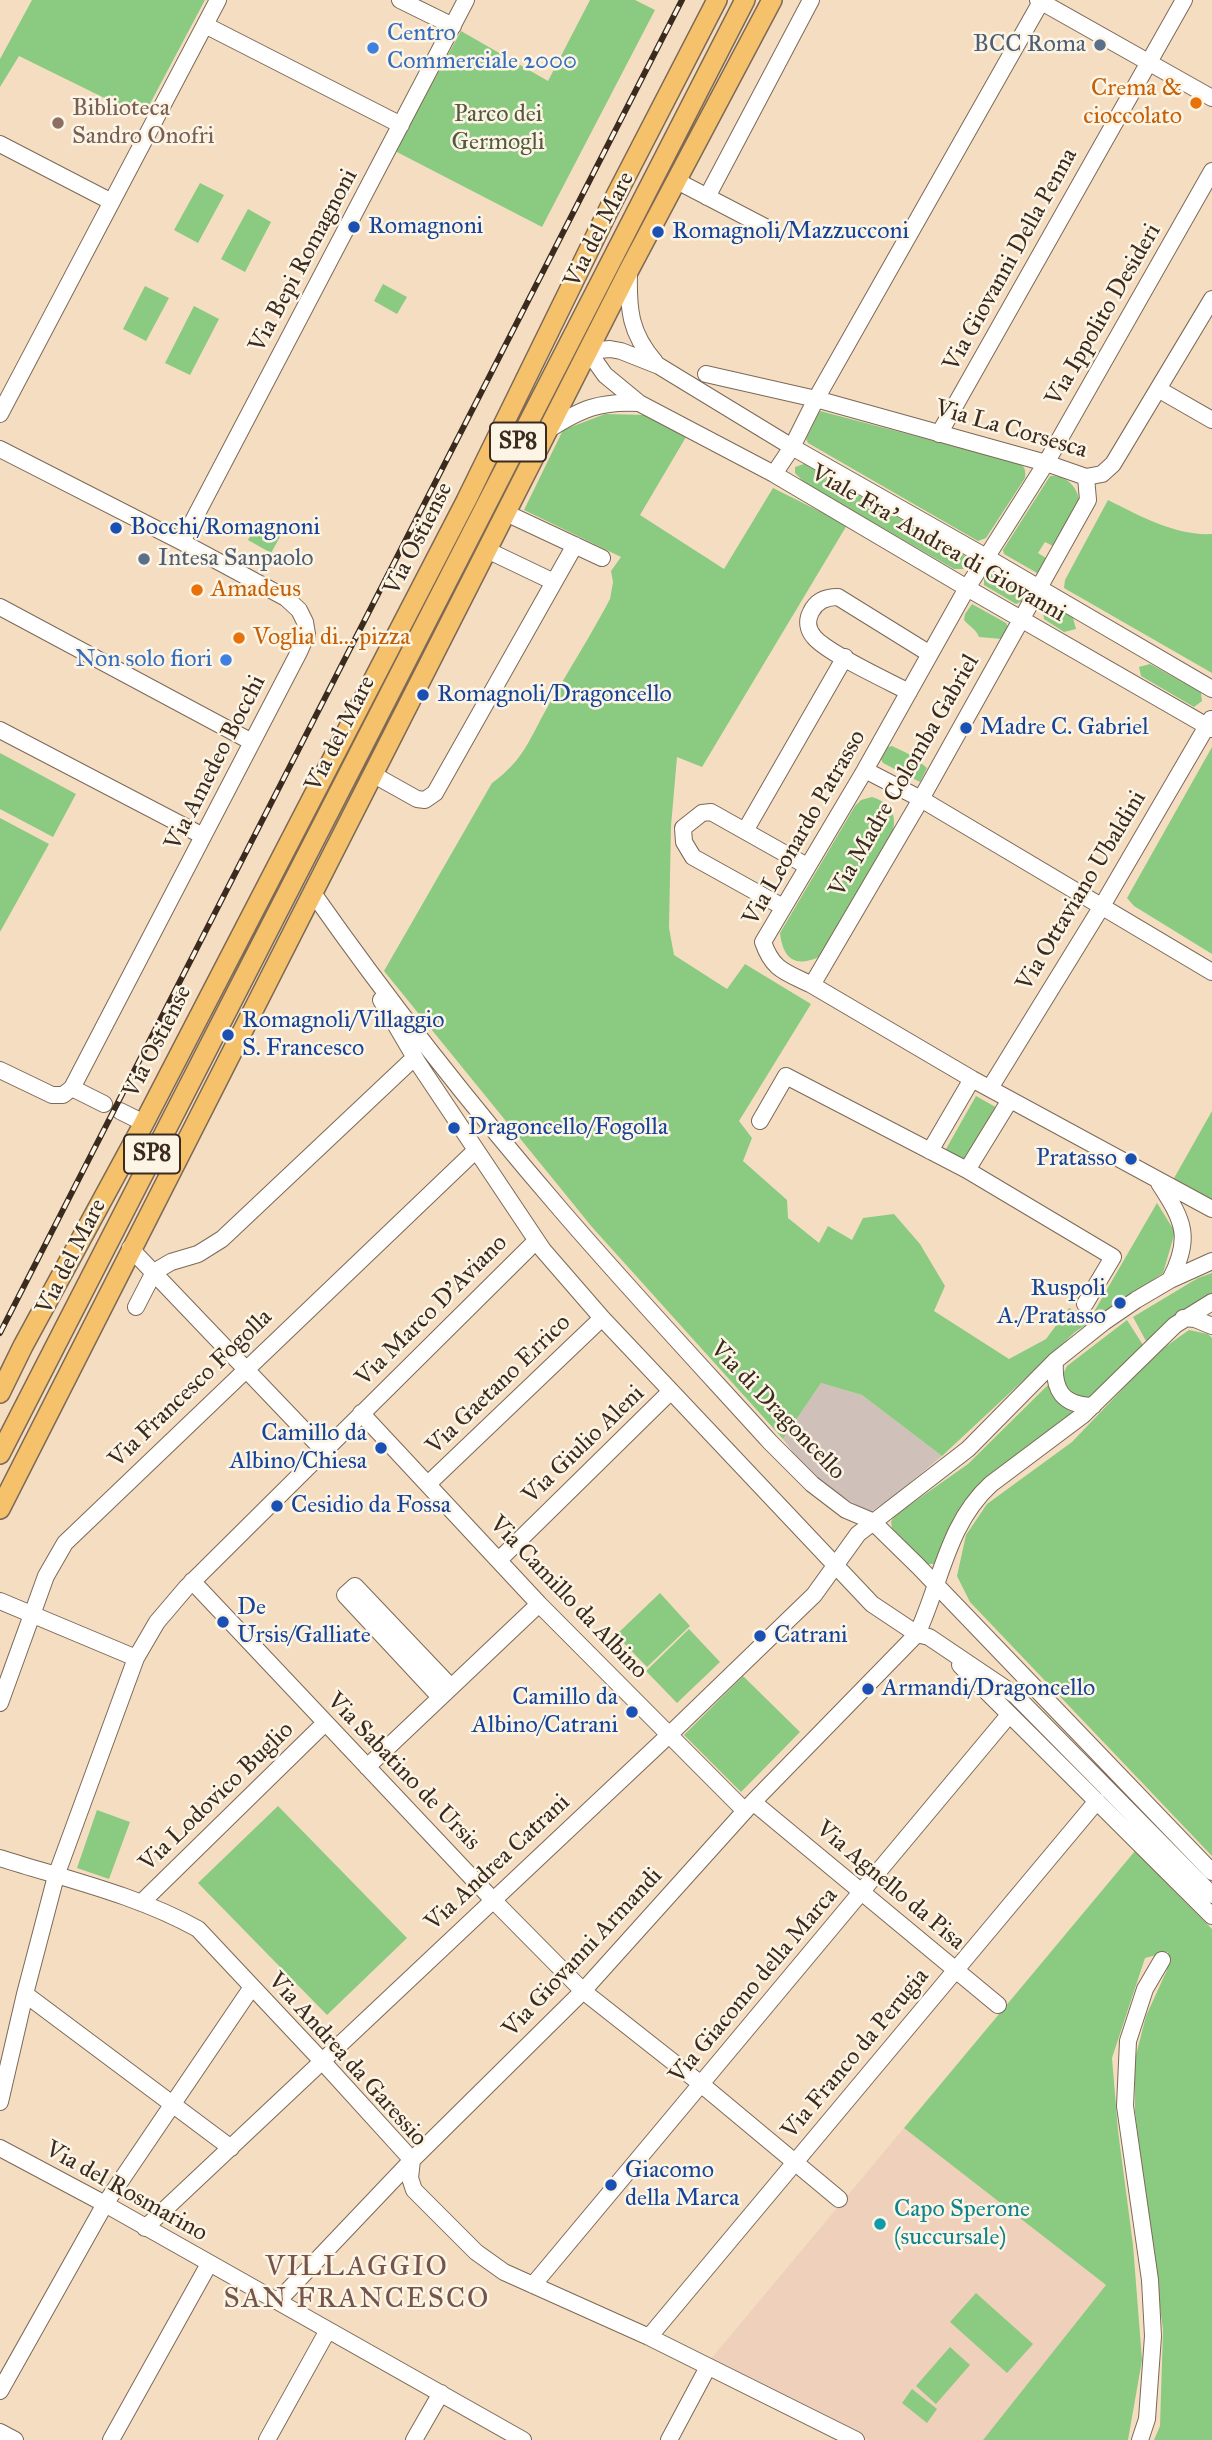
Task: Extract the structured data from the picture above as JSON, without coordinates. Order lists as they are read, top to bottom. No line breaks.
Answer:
{"streets":{"main road":["Via del Mare","SP8","Via Ostiense"],"street":["Via Giovanni Della Penna","Via Bepi Romagnoni","Via Ippolito Desideri","Via La Corsesca","Viale Fra' Andrea di Giovanni","Via Amedeo Bocchi","Via Madre Colomba Gabriel","Via Leonardo Patrasso","Via Ottaviano Ubaldini","Via Marco D'Aviano","Via Gaetano Errico","Via Francesco Fogolla","Via di Dragoncello","Via Giulio Aleni","Via Camillo da Albino","Via Sabatino de Ursis","Via Lodovico Buglio","Via Andrea Catrani","Via Agnello da Pisa","Via Giovanni Armandi","Via Giacomo della Marca","Via Franco da Perugia","Via Andrea da Garessio","Via del Rosmarino"]},"crossings":[["Via Giovanni Della Penna","Via La Corsesca"],["Via Bepi Romagnoni","Via Amedeo Bocchi"],["Via Ippolito Desideri","Via La Corsesca"],["Via Ippolito Desideri","Viale Fra' Andrea di Giovanni"],["Via Ippolito Desideri","Via Leonardo Patrasso"],["Via La Corsesca","Via Madre Colomba Gabriel"],["Viale Fra' Andrea di Giovanni","Via Madre Colomba Gabriel"],["Viale Fra' Andrea di Giovanni","Via Leonardo Patrasso"],["Viale Fra' Andrea di Giovanni","Via Ottaviano Ubaldini"],["Via Madre Colomba Gabriel","Via Leonardo Patrasso"],["Via Leonardo Patrasso","Via Ottaviano Ubaldini"],["Via Leonardo Patrasso","Via Andrea Catrani"],["Via Marco D'Aviano","Via di Dragoncello"],["Via Marco D'Aviano","Via Camillo da Albino"],["Via Marco D'Aviano","Via Sabatino de Ursis"],["Via Marco D'Aviano","Via Andrea da Garessio"],["Via Gaetano Errico","Via di Dragoncello"],["Via Gaetano Errico","Via Camillo da Albino"],["Via Francesco Fogolla","Via di Dragoncello"],["Via di Dragoncello","Via Giulio Aleni"],["Via di Dragoncello","Via Andrea Catrani"],["Via di Dragoncello","Via Giovanni Armandi"],["Via di Dragoncello","Via Giacomo della Marca"],["Via di Dragoncello","Via Franco da Perugia"],["Via Giulio Aleni","Via Camillo da Albino"],["Via Camillo da Albino","Via Andrea Catrani"],["Via Camillo da Albino","Via Agnello da Pisa"],["Via Camillo da Albino","Via Giovanni Armandi"],["Via Sabatino de Ursis","Via Lodovico Buglio"],["Via Sabatino de Ursis","Via Andrea Catrani"],["Via Sabatino de Ursis","Via Giovanni Armandi"],["Via Sabatino de Ursis","Via Giacomo della Marca"],["Via Sabatino de Ursis","Via Franco da Perugia"],["Via Lodovico Buglio","Via Andrea da Garessio"],["Via Andrea Catrani","Via Andrea da Garessio"],["Via Andrea Catrani","Via del Rosmarino"],["Via Agnello da Pisa","Via Giovanni Armandi"],["Via Agnello da Pisa","Via Giacomo della Marca"],["Via Agnello da Pisa","Via Franco da Perugia"],["Via Giovanni Armandi","Via Andrea da Garessio"],["Via Giovanni Armandi","Via del Rosmarino"],["Via Giacomo della Marca","Via Andrea da Garessio"],["Via Franco da Perugia","Via Andrea da Garessio"]],"districts":["VILLAGGIO SAN FRANCESCO"],"parks":["Parco dei Germogli"],"places":["BCC Roma","Centro Commerciale 2000","Crema & cioccolato","Biblioteca Sandro Onofri","Romagnoni","Romagnoli/Mazzucconi","Bocchi/Romagnoni","Intesa Sanpaolo","Amadeus","Voglia di… pizza","Non solo fiori","Romagnoli/Dragoncello","Madre C. Gabriel","Romagnoli/Villaggio S. Francesco","Dragoncello/Fogolla","Pratasso","Ruspoli A./Pratasso","Camillo da Albino/Chiesa","Cesidio da Fossa","De Ursis/Galliate","Catrani","Armandi/Dragoncello","Camillo da Albino/Catrani","Giacomo della Marca","Capo Sperone (succursale)"]}
